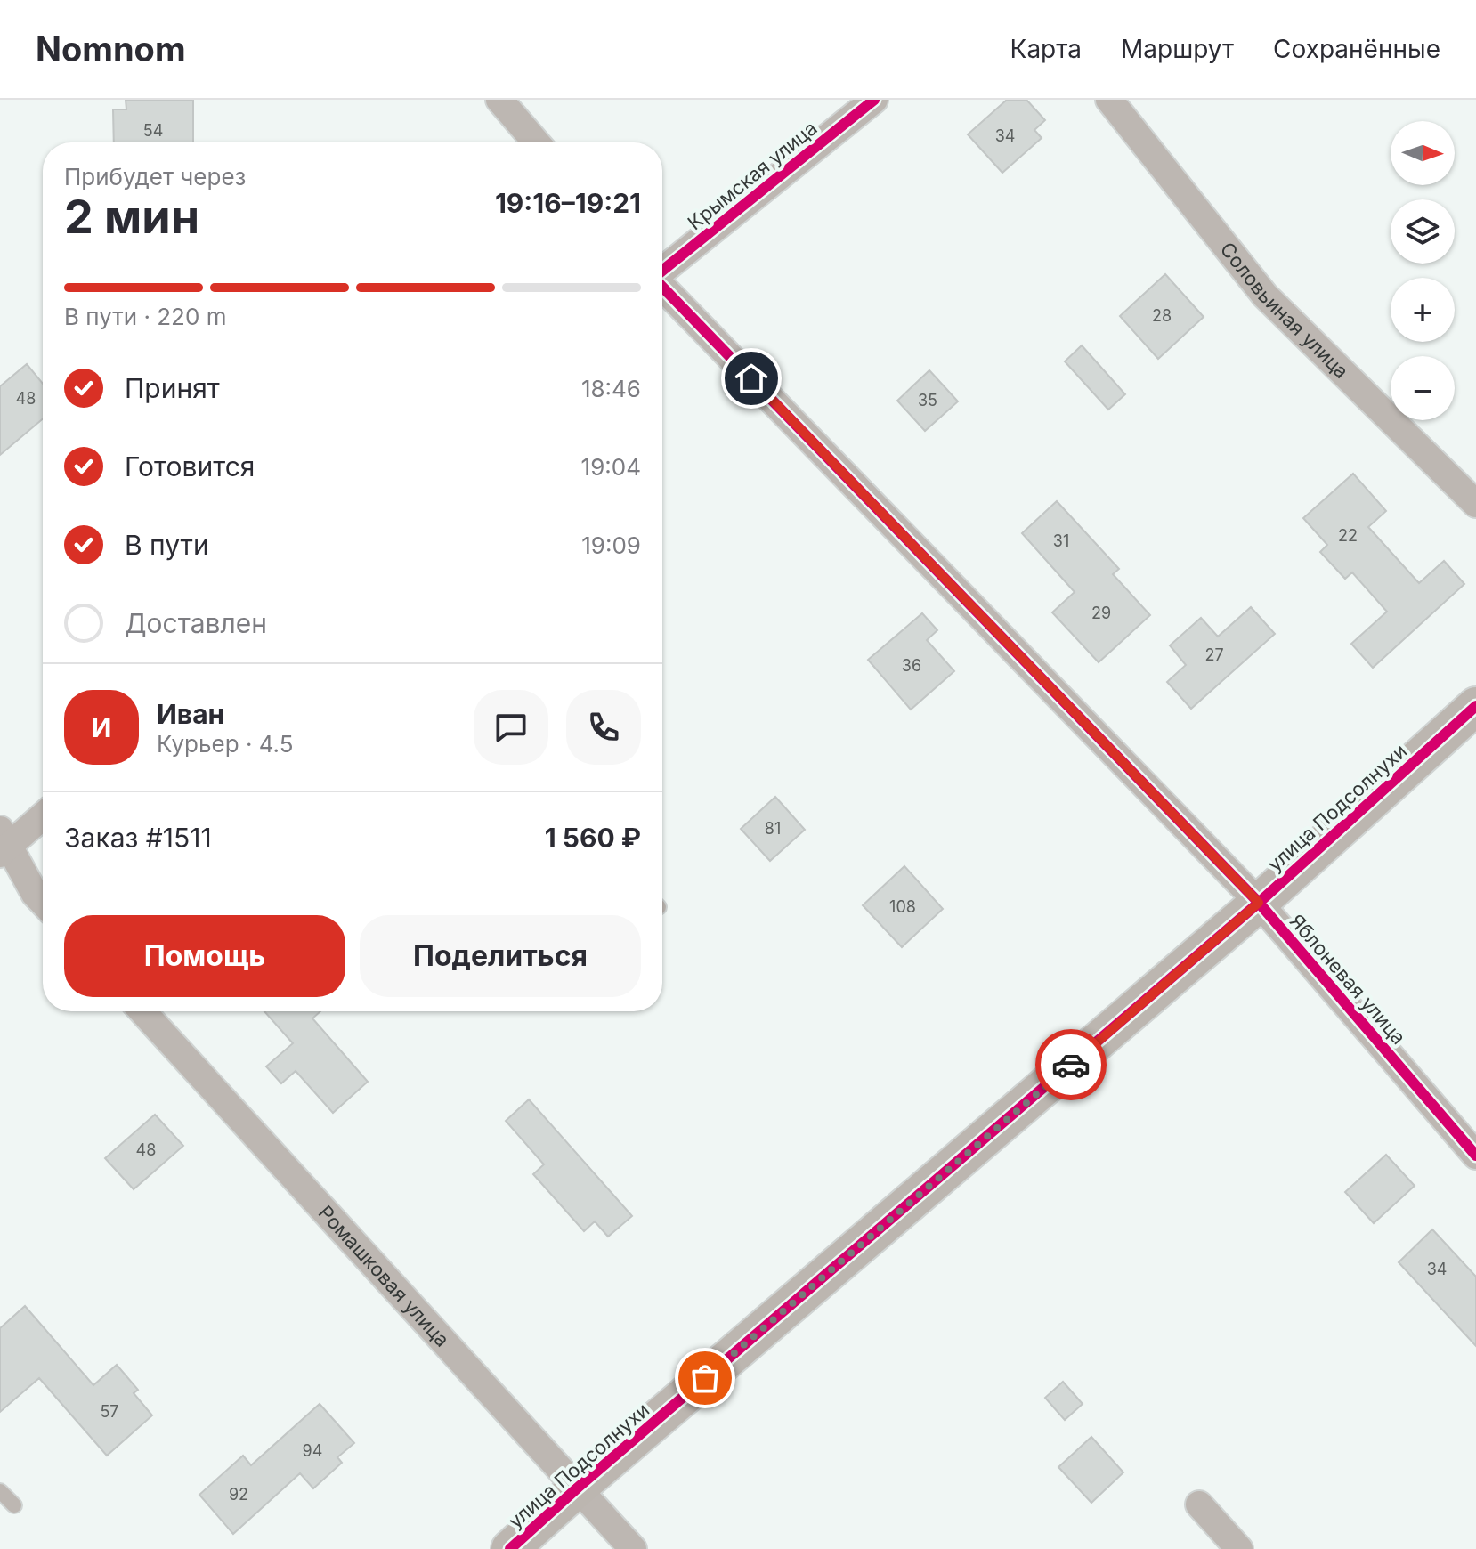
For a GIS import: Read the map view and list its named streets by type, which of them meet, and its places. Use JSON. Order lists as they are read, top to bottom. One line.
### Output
{"streets":{"street":["Крымская улица","Соловьиная улица","улица Подсолнухи","Яблоневая улица","Ромашковая улица"]},"crossings":[["улица Подсолнухи","Яблоневая улица"],["улица Подсолнухи","Ромашковая улица"]],"house_numbers":["54","34","28","48","35","22","31","29","27","36","81","108","48","34","57","94","92"],"north":"right","page":{"header":"Nomnom","nav":["Карта","Маршрут","Сохранённые"],"map_buttons":["+","−"],"heading":["2 мин","Прибудет через","19:16–19:21"],"panel":["Иван","Курьер · 4.5","Заказ #1511","1 560 ₽"],"bar":"В пути · 220 m","list":[["Принят","18:46"],["Готовится","19:04"],["В пути","19:09"],"Доставлен"],"round":"И","buttons":["Помощь","Поделиться"]}}
